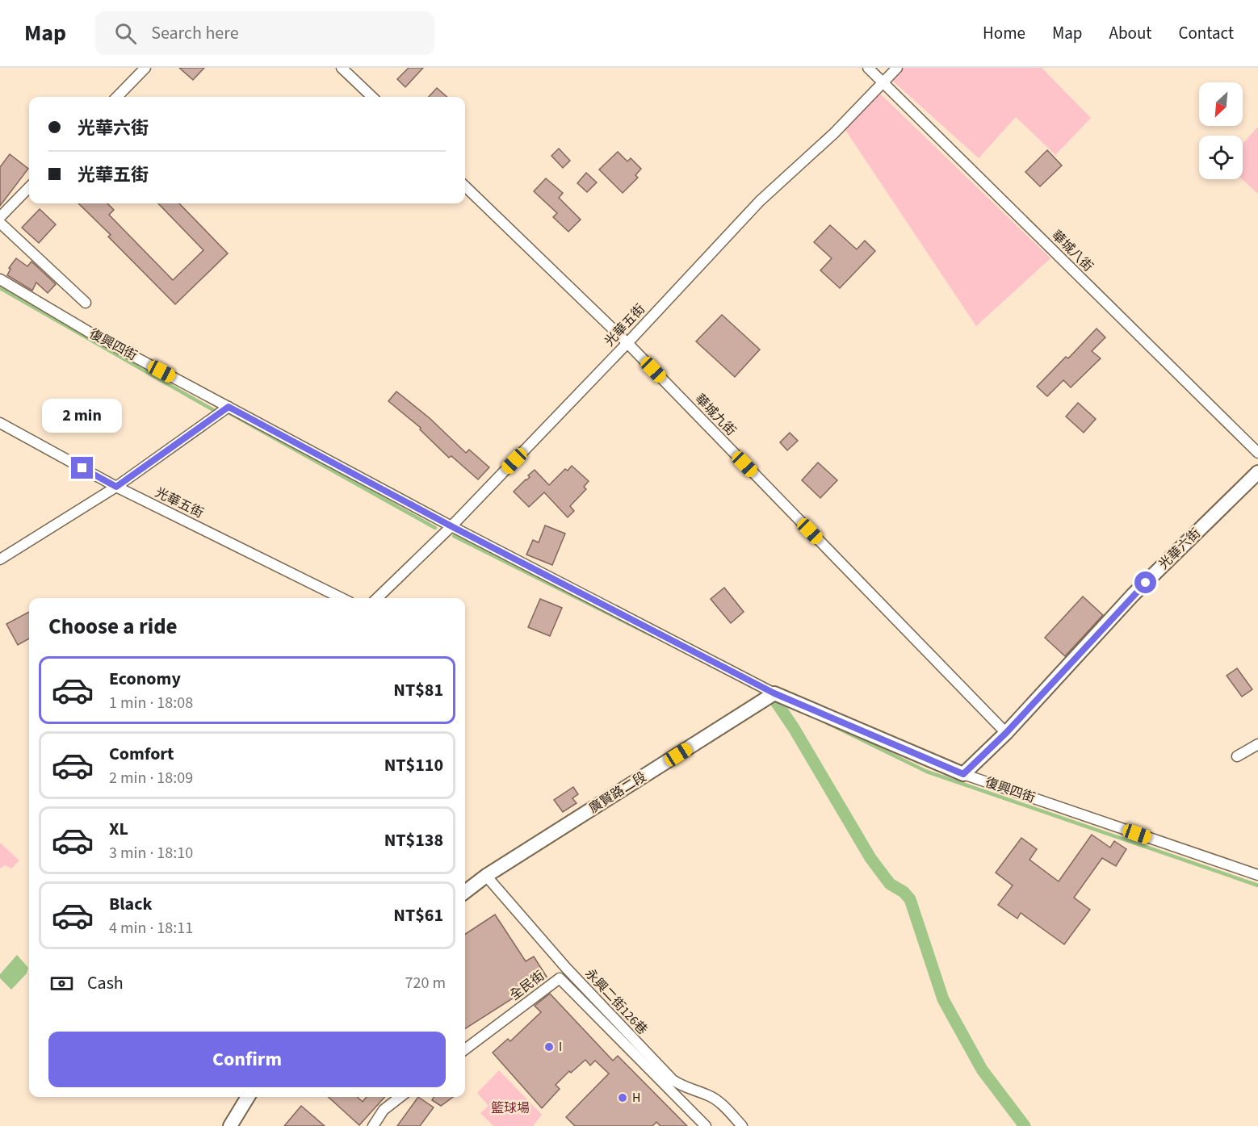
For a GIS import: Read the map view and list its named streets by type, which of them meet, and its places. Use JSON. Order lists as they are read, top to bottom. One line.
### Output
{"streets":{"street":["華城八街","光華五街","復興四街","華城九街","光華六街","廣賢路二段","全民街","永興二街126巷"]},"crossings":[["華城八街","光華五街"],["光華五街","復興四街"],["光華五街","華城九街"],["復興四街","光華六街"],["復興四街","廣賢路二段"],["華城九街","光華六街"],["廣賢路二段","永興二街126巷"]],"parks":["籃球場"],"places":["I","H"],"north":"bottom left","page":{"header":"Map","search":"Search here","nav":["Home","Map","About","Contact"],"banner":["光華六街","光華五街"],"bubble":"2 min","heading":"Choose a ride","list":[{"name":"Economy","note":"1 min · 18:08","value":"NT$81"},{"name":"Comfort","note":"2 min · 18:09","value":"NT$110"},{"name":"XL","note":"3 min · 18:10","value":"NT$138"},{"name":"Black","note":"4 min · 18:11","value":"NT$61"}],"pay":["Cash","720 m"],"buttons":"Confirm"}}
